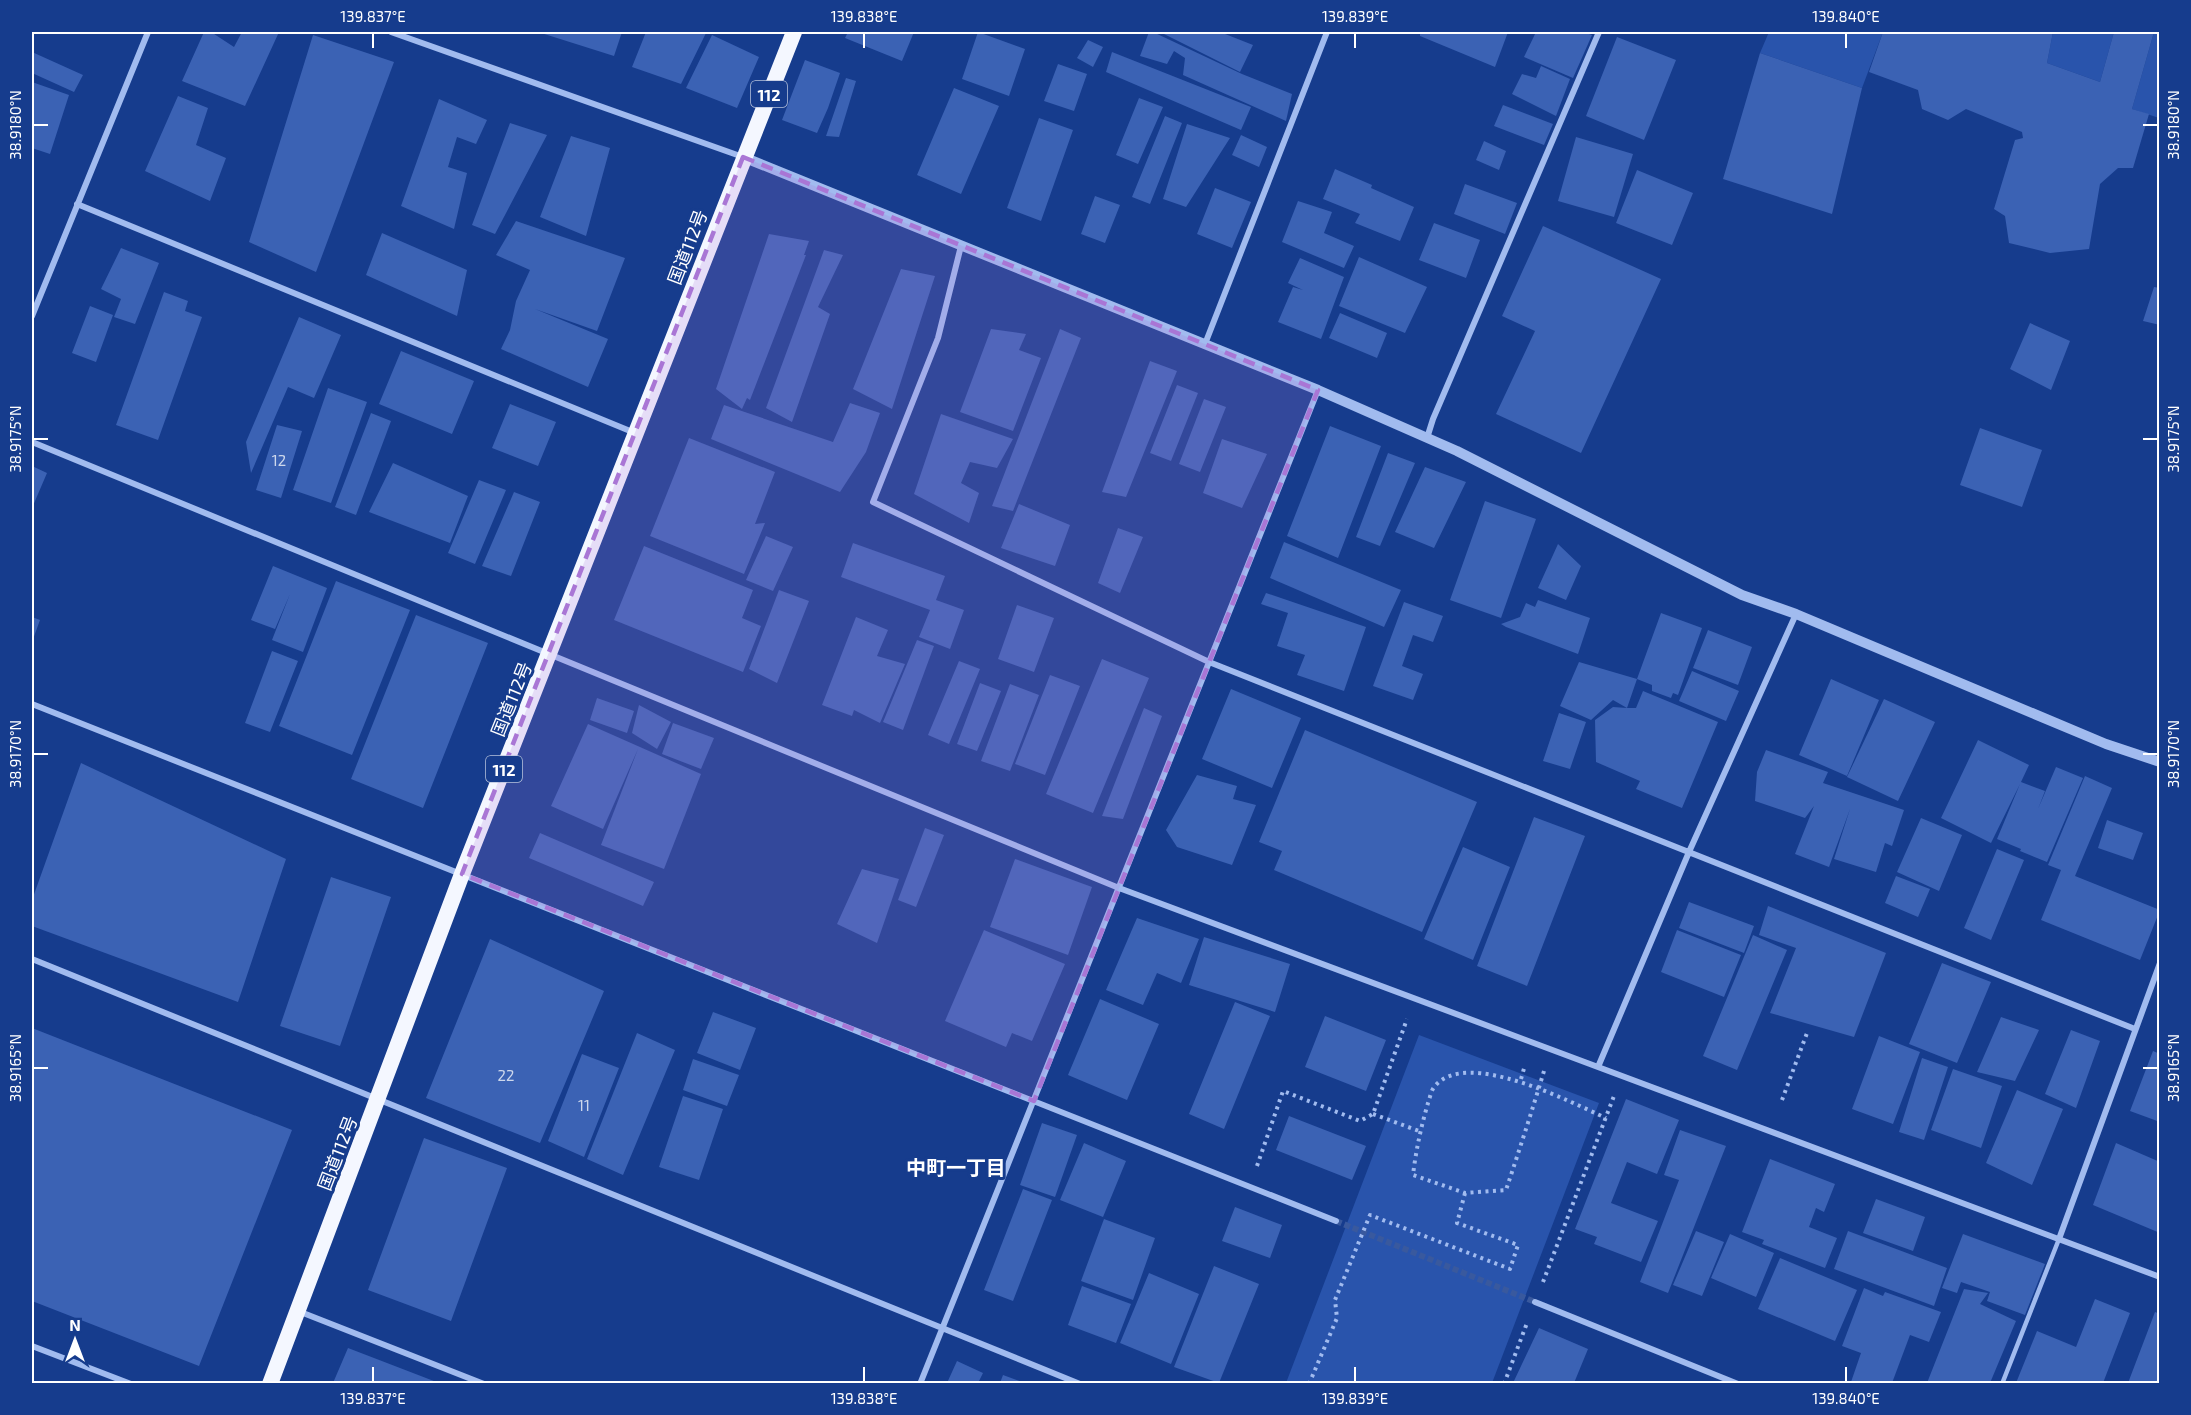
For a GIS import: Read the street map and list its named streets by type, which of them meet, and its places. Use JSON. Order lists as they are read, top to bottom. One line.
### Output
{"streets":{"highway":["112","国道112号"]},"districts":["中町一丁目"],"house_numbers":["12","22","11"],"north":"top","coordinates":["139.837°E","139.838°E","139.839°E","139.840°E","38.9180°N","38.9175°N","38.9170°N","38.9165°N"]}
